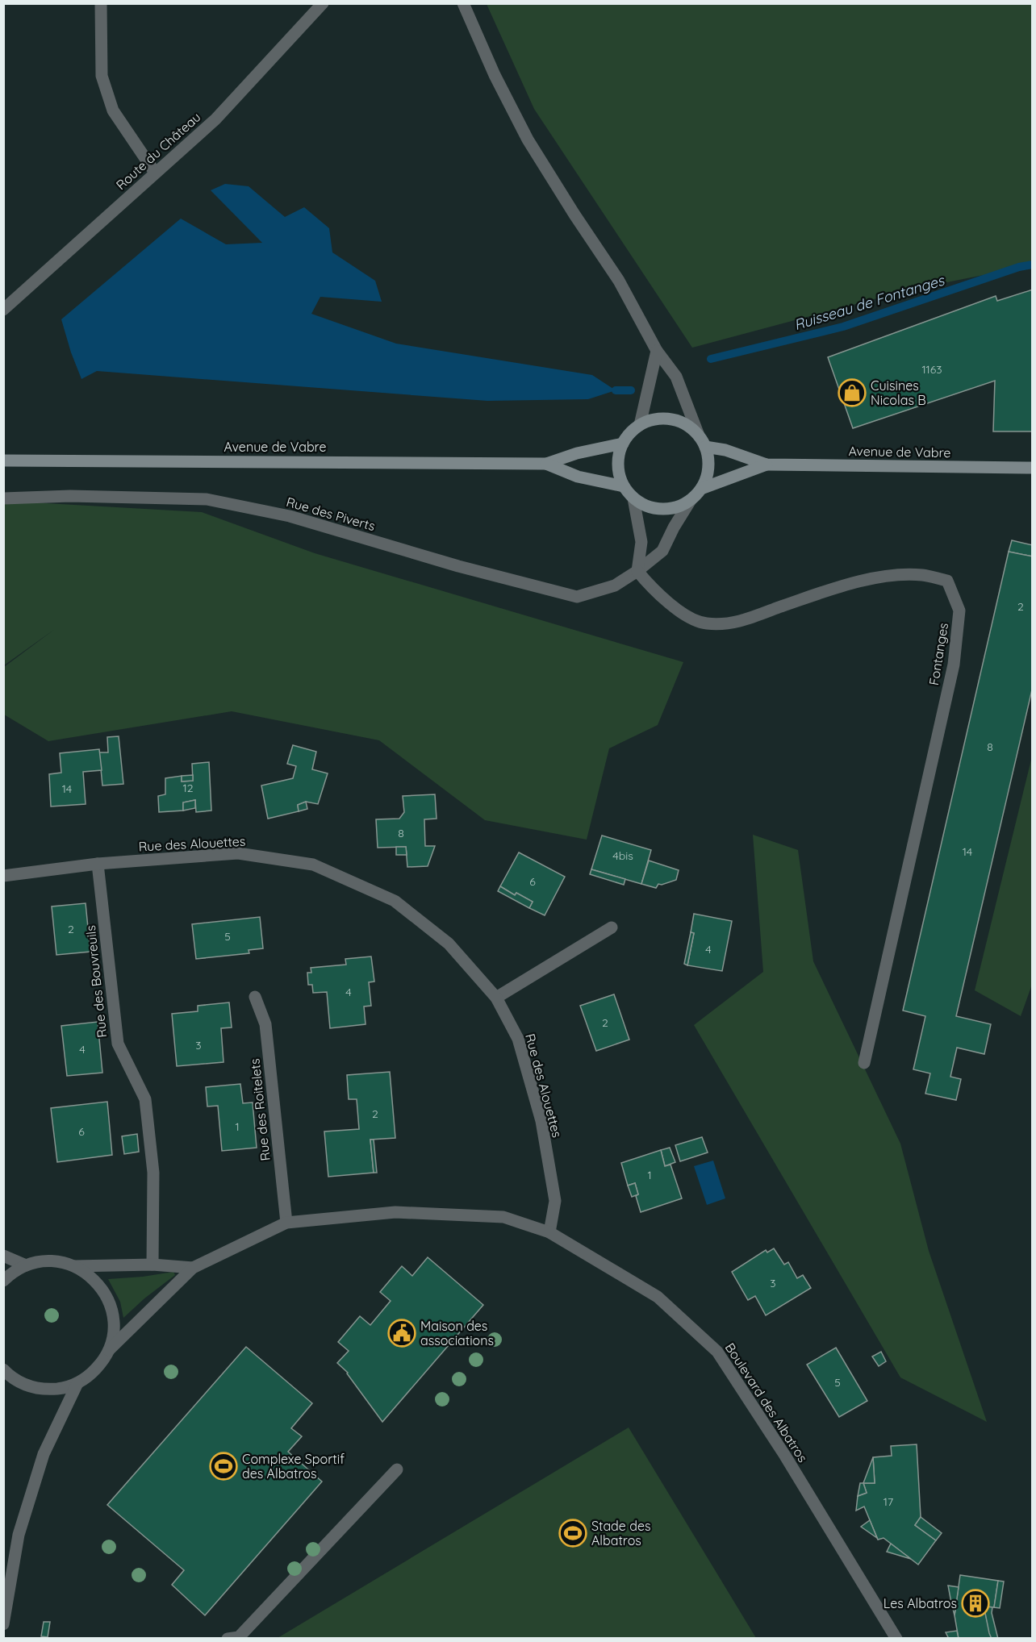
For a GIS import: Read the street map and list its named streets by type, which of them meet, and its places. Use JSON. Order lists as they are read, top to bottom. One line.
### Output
{"streets":{"main road":["Avenue de Vabre"],"street":["Route du Château","Rue des Piverts","Fontanges","Rue des Alouettes","Rue des Bouvreuils","Rue des Roitelets","Boulevard des Albatros"]},"crossings":[["Avenue de Vabre","Rue des Piverts"],["Rue des Piverts","Fontanges"],["Rue des Alouettes","Rue des Bouvreuils"],["Rue des Alouettes","Boulevard des Albatros"],["Rue des Roitelets","Boulevard des Albatros"]],"water":["Ruisseau de Fontanges"],"places":{"shop":["Cuisines Nicolas B"],"public building":["Maison des associations"],"sports":["Complexe Sportif des Albatros","Stade des Albatros"],"building":["Les Albatros"]},"house_numbers":["1163","2","8","12","14","8","14","4bis","6","2","5","4","4","2","3","4","2","1","6","1","3","5","17"]}
